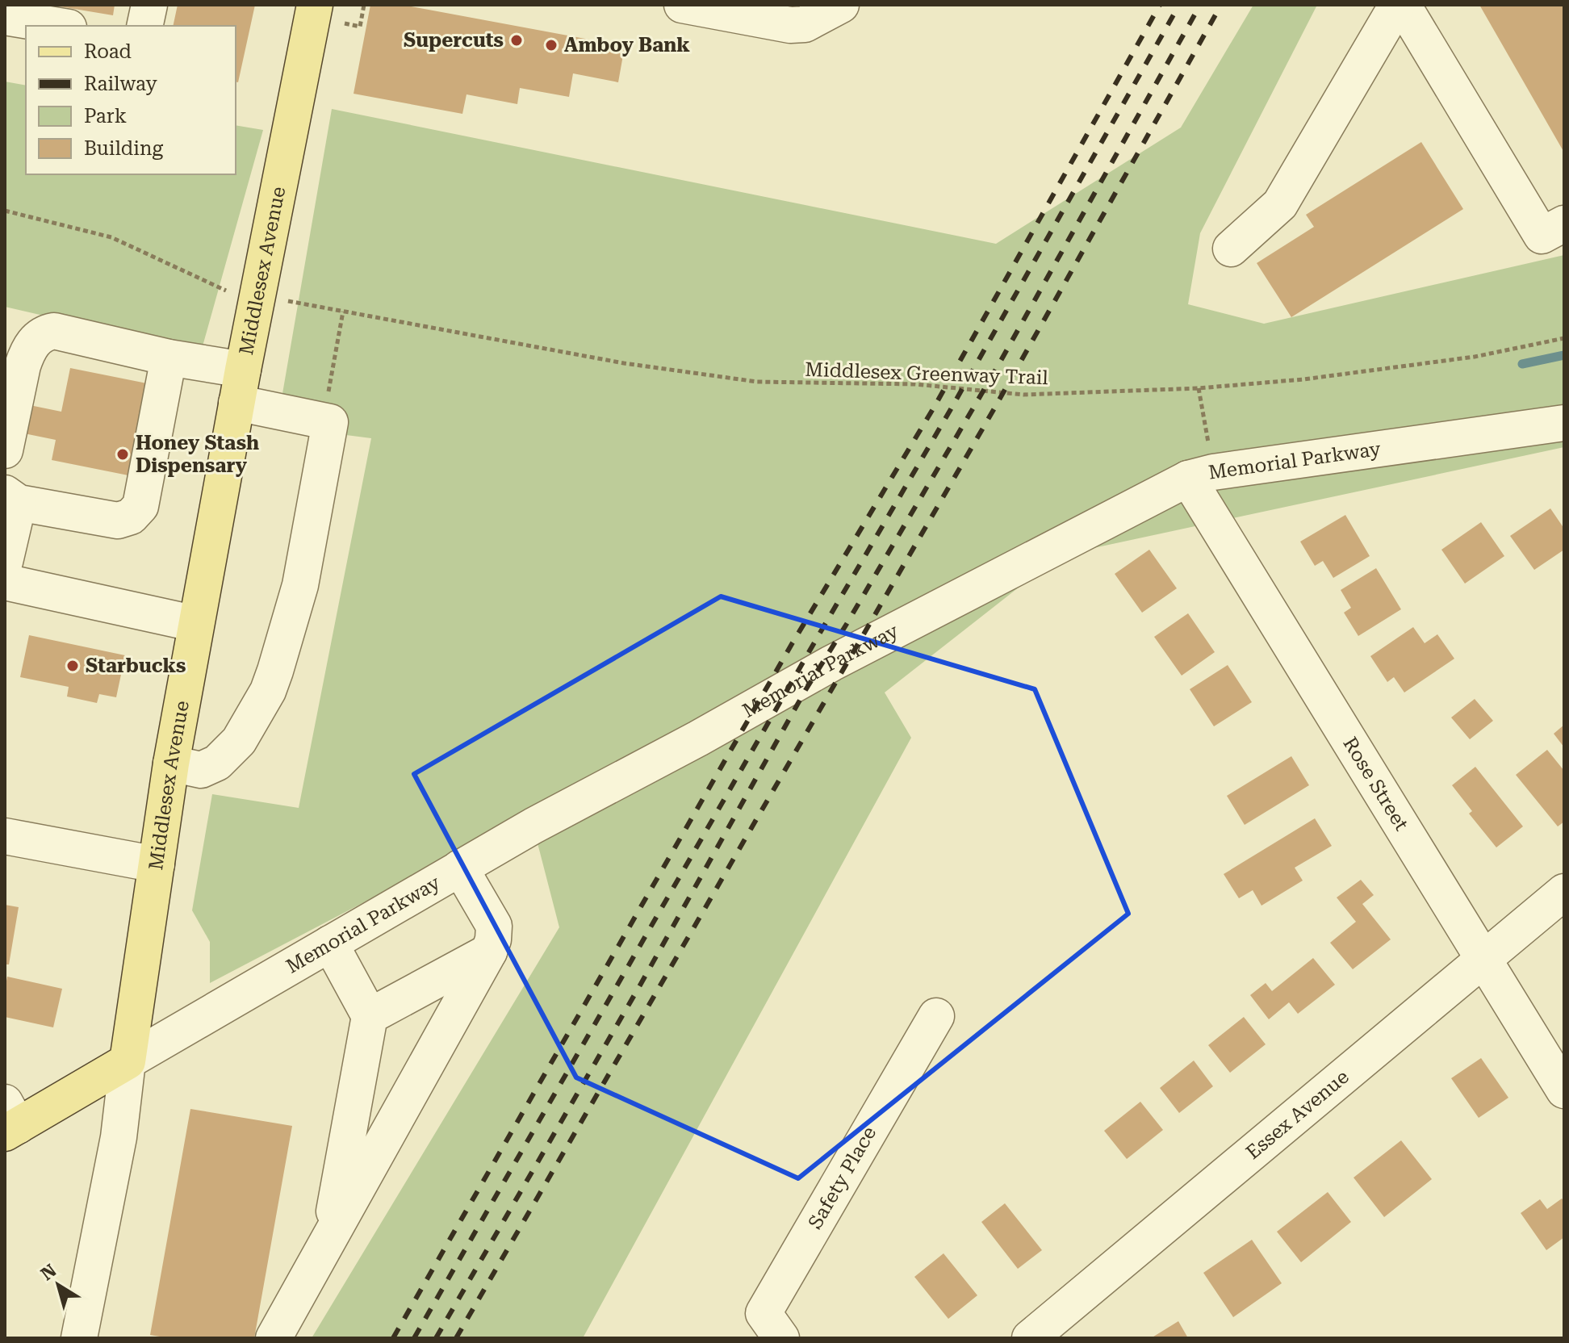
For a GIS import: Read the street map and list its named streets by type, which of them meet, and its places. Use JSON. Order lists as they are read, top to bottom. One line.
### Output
{"streets":{"main road":["Middlesex Avenue"],"street":["Memorial Parkway","Rose Street","Essex Avenue","Safety Place"],"path":["Middlesex Greenway Trail"]},"crossings":[["Middlesex Avenue","Memorial Parkway"],["Memorial Parkway","Rose Street"],["Rose Street","Essex Avenue"]],"places":["Supercuts","Amboy Bank","Honey Stash Dispensary","Starbucks"],"legend":["Road","Railway","Park","Building"],"north":"top left"}
